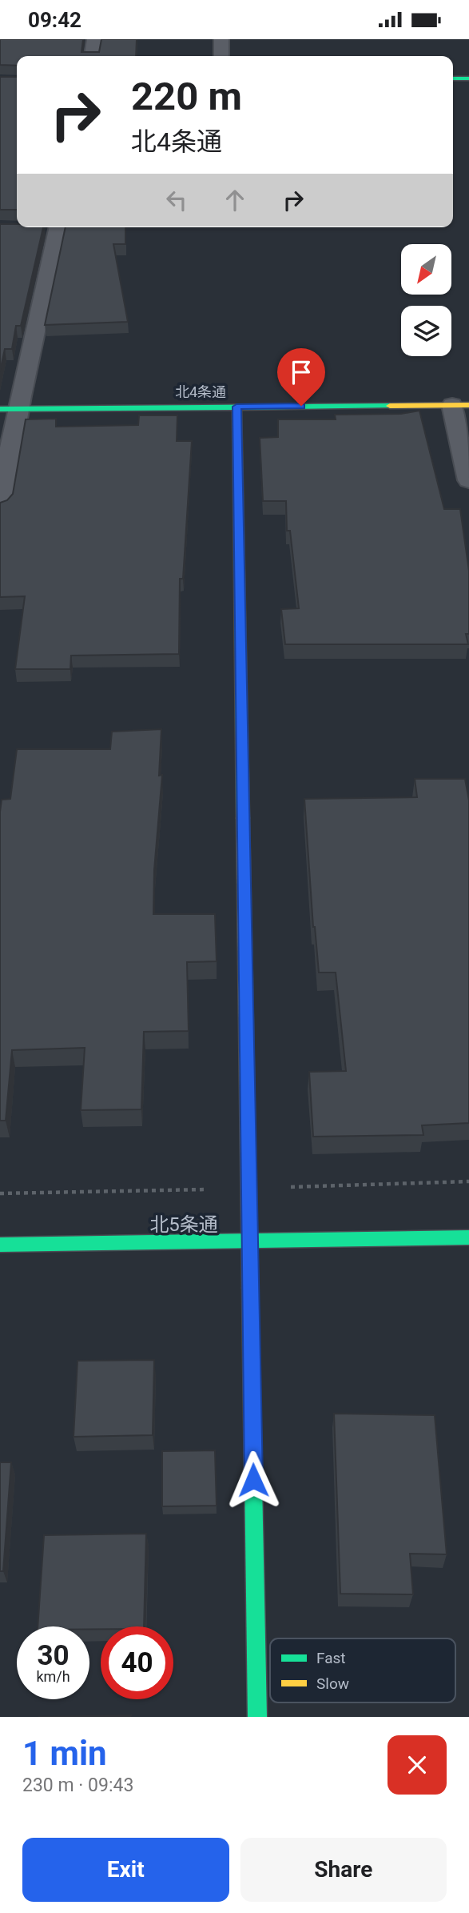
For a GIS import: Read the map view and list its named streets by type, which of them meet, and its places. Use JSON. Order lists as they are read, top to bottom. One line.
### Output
{"streets":{"street":["北4条通","北5条通"]},"legend":["Fast","Slow"],"north":"bottom left","page":{"status":"09:42","turn":["220 m","北4条通"],"speed":"30 km/h","limit":"40","heading":["1 min","230 m · 09:43"],"buttons":["Exit","Share"]}}
